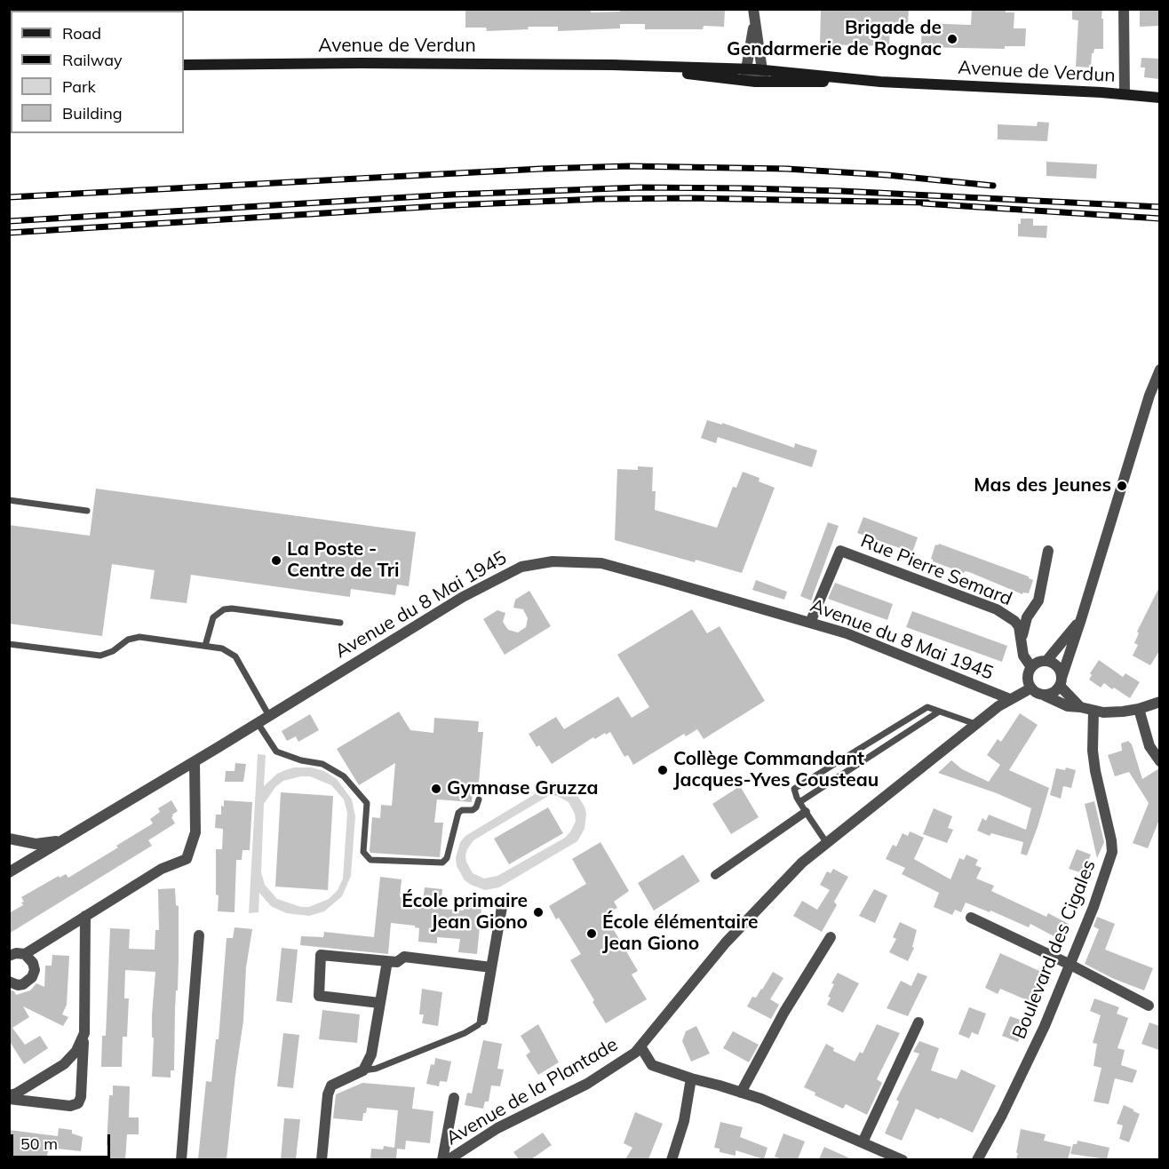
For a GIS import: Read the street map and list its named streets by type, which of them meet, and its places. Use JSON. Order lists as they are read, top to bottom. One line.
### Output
{"streets":{"main road":["Avenue de Verdun"],"street":["Rue Pierre Semard","Avenue du 8 Mai 1945","Boulevard des Cigales","Avenue de la Plantade"]},"crossings":[["Rue Pierre Semard","Avenue du 8 Mai 1945"],["Rue Pierre Semard","Avenue de la Plantade"],["Avenue du 8 Mai 1945","Avenue de la Plantade"]],"places":["Brigade de Gendarmerie de Rognac","Mas des Jeunes","La Poste - Centre de Tri","Collège Commandant Jacques-Yves Cousteau","Gymnase Gruzza","École primaire Jean Giono","École élémentaire Jean Giono"],"legend":["Road","Railway","Park","Building"],"scale_bar":"50 m"}
